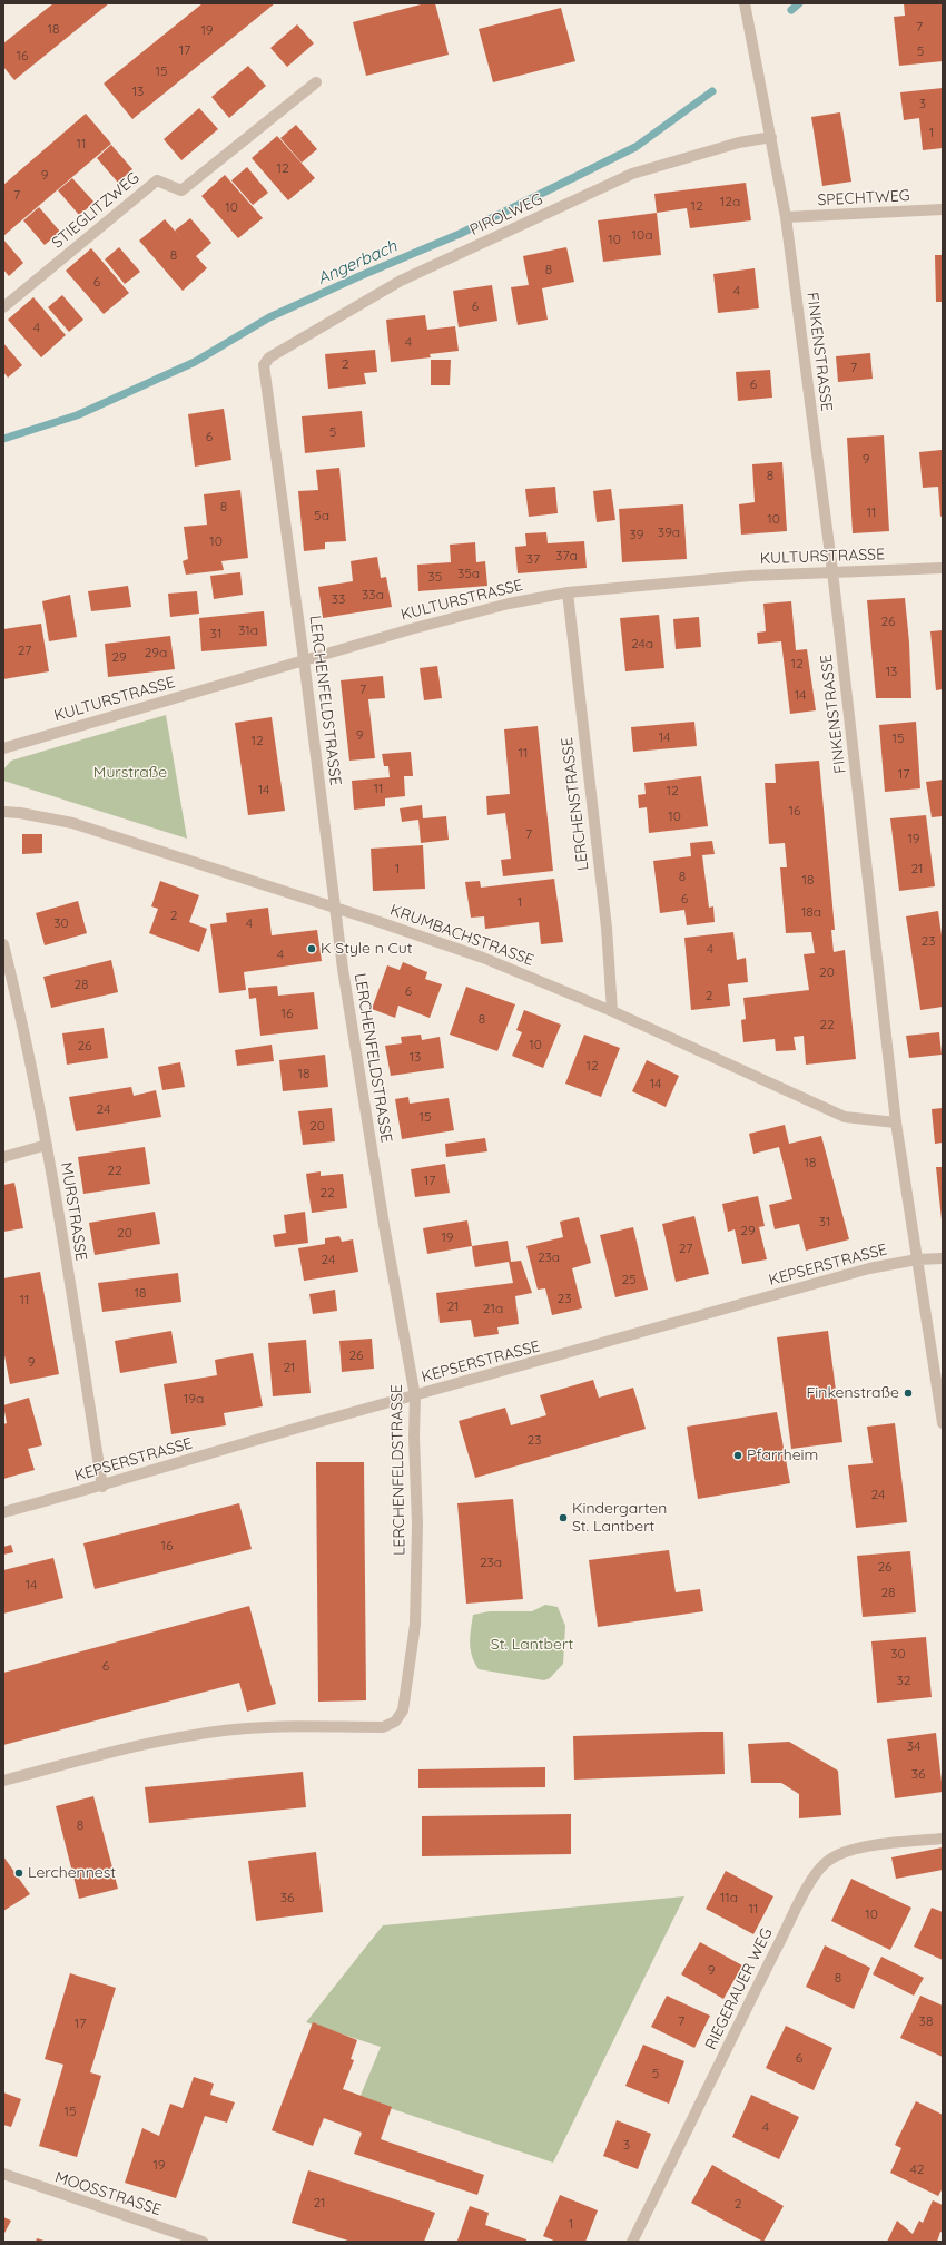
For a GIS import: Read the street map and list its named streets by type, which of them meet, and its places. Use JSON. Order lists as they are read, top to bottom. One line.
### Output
{"streets":{"street":["SPECHTWEG","STIEGLITZWEG","PIROLWEG","FINKENSTRASSE","KULTURSTRASSE","LERCHENFELDSTRASSE","LERCHENSTRASSE","KRUMBACHSTRASSE","MURSTRASSE","KEPSERSTRASSE","RIEGERAUER WEG","MOOSSTRASSE"]},"crossings":[["SPECHTWEG","FINKENSTRASSE"],["PIROLWEG","FINKENSTRASSE"],["PIROLWEG","LERCHENFELDSTRASSE"],["FINKENSTRASSE","KULTURSTRASSE"],["FINKENSTRASSE","KRUMBACHSTRASSE"],["FINKENSTRASSE","KEPSERSTRASSE"],["KULTURSTRASSE","LERCHENFELDSTRASSE"],["KULTURSTRASSE","LERCHENSTRASSE"],["LERCHENFELDSTRASSE","KRUMBACHSTRASSE"],["LERCHENFELDSTRASSE","KEPSERSTRASSE"],["LERCHENSTRASSE","KRUMBACHSTRASSE"],["MURSTRASSE","KEPSERSTRASSE"]],"water":["Angerbach"],"parks":["Murstraße","St. Lantbert"],"places":["K Style n Cut","Finkenstraße","Pfarrheim","Kindergarten St. Lantbert","Lerchennest"],"house_numbers":["7","18","19","17","5","16","15","13","3","1","11","12","9","7","12a","12","10","10a","10","8","8","6","4","6","4","4","2","7","6","5","6","9","8","8","11","5a","10","39a","39","10","37a","37","35a","35","33a","33","26","31a","31","24a","27","29a","29","12","13","7","14","9","14","15","12","11","17","11","14","12","16","10","7","19","1","21","8","18","6","1","18a","2","30","4","23","4","4","20","28","6","2","16","8","22","10","26","13","12","18","14","24","15","20","18","22","17","22","31","29","20","19","27","23a","24","25","18","23","11","21","21a","26","9","21","19a","23","24","16","23a","26","14","28","30","6","32","34","36","8","36","11a","11","10","9","8","7","38","17","6","5","15","4","3","19","42","21","2","1"]}
